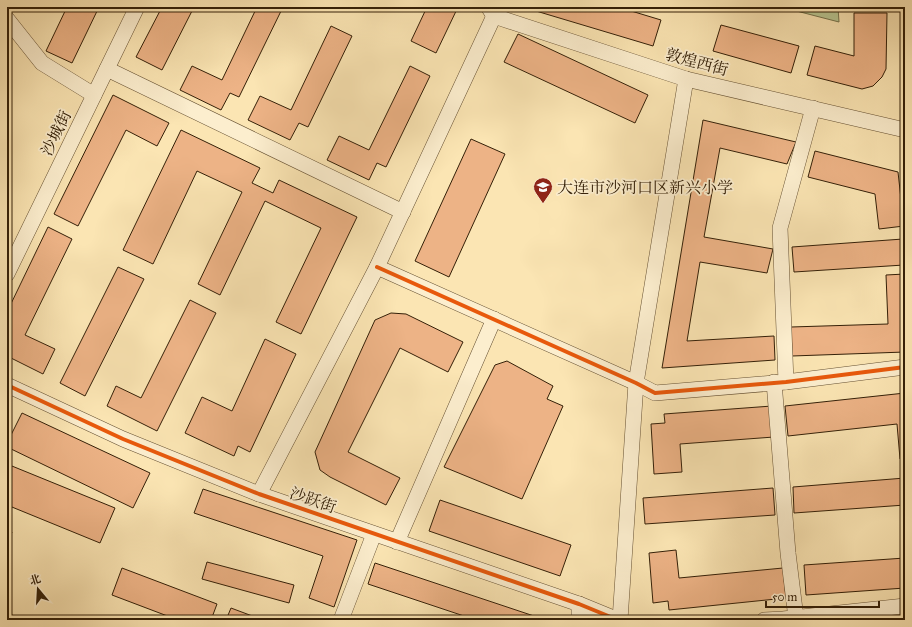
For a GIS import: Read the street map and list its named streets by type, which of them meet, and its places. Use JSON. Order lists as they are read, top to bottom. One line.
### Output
{"streets":{"street":["敦煌西街","沙城街","沙跃街"]},"places":{"school or university":["大连市沙河口区新兴小学"]},"scale_bar":"50 m","north":"top"}
